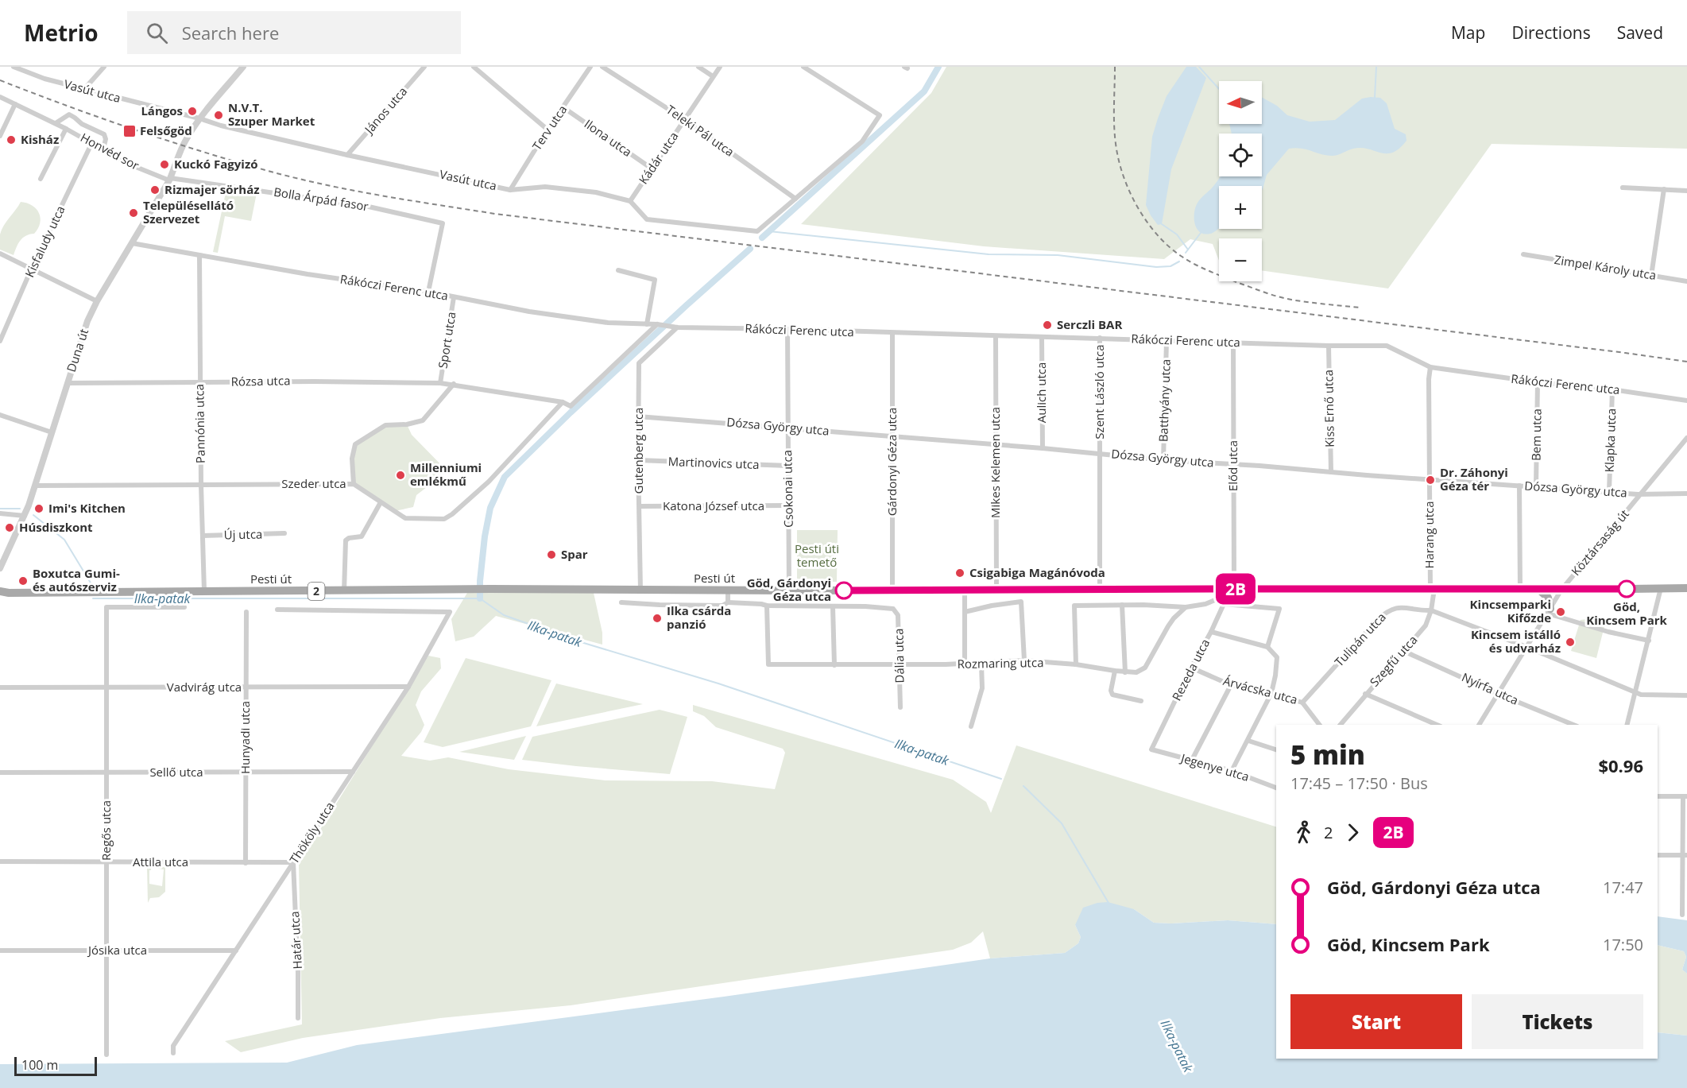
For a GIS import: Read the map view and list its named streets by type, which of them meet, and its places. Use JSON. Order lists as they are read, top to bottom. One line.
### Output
{"streets":{"main road":["Pesti út","2"],"street":["Vasút utca","János utca","Terv utca","Teleki Pál utca","Ilona utca","Honvéd sor","Kádár utca","Bolla Árpád fasor","Kisfaludy utca","Zimpel Károly utca","Rákóczi Ferenc utca","Sport utca","Duna út","Rózsa utca","Szent László utca","Aulich utca","Batthyány utca","Kiss Ernő utca","Pannónia utca","Dózsa György utca","Bem utca","Klapka utca","Gutenberg utca","Gárdonyi Géza utca","Mikes Kelemen utca","Martinovics utca","Előd utca","Szeder utca","Csokonai utca","Katona József utca","Új utca","Harang utca","Köztársaság út","Tulipán utca","Dália utca","Szegfű utca","Rozmaring utca","Rezeda utca","Vadvirág utca","Nyírfa utca","Árvácska utca","Hunyadi utca","Jegenye utca","Sellő utca","Regős utca","Thököly utca","Attila utca","Határ utca","Jósika utca"]},"crossings":[["Vasút utca","János utca"],["Vasút utca","Terv utca"],["Vasút utca","Kádár utca"],["Vasút utca","Duna út"],["Terv utca","Ilona utca"],["Teleki Pál utca","Kádár utca"],["Ilona utca","Kádár utca"],["Honvéd sor","Bolla Árpád fasor"],["Honvéd sor","Kisfaludy utca"],["Honvéd sor","Duna út"],["Bolla Árpád fasor","Rákóczi Ferenc utca"],["Bolla Árpád fasor","Duna út"],["Rákóczi Ferenc utca","Sport utca"],["Rákóczi Ferenc utca","Duna út"],["Rákóczi Ferenc utca","Szent László utca"],["Rákóczi Ferenc utca","Aulich utca"],["Rákóczi Ferenc utca","Batthyány utca"],["Rákóczi Ferenc utca","Kiss Ernő utca"],["Rákóczi Ferenc utca","Pannónia utca"],["Rákóczi Ferenc utca","Bem utca"],["Rákóczi Ferenc utca","Klapka utca"],["Rákóczi Ferenc utca","Gutenberg utca"],["Rákóczi Ferenc utca","Gárdonyi Géza utca"],["Rákóczi Ferenc utca","Mikes Kelemen utca"],["Rákóczi Ferenc utca","Előd utca"],["Rákóczi Ferenc utca","Csokonai utca"],["Rákóczi Ferenc utca","Harang utca"],["Sport utca","Rózsa utca"],["Duna út","Rózsa utca"],["Duna út","Szeder utca"],["Rózsa utca","Pannónia utca"],["Rózsa utca","Szeder utca"],["Szent László utca","Dózsa György utca"],["Szent László utca","Pesti út"],["Aulich utca","Dózsa György utca"],["Batthyány utca","Dózsa György utca"],["Kiss Ernő utca","Dózsa György utca"],["Pannónia utca","Szeder utca"],["Pannónia utca","Új utca"],["Pannónia utca","Pesti út"],["Dózsa György utca","Bem utca"],["Dózsa György utca","Klapka utca"],["Dózsa György utca","Gutenberg utca"],["Dózsa György utca","Gárdonyi Géza utca"],["Dózsa György utca","Mikes Kelemen utca"],["Dózsa György utca","Előd utca"],["Dózsa György utca","Csokonai utca"],["Dózsa György utca","Harang utca"],["Dózsa György utca","Köztársaság út"],["Gutenberg utca","Martinovics utca"],["Gutenberg utca","Katona József utca"],["Gutenberg utca","Pesti út"],["Gárdonyi Géza utca","Pesti út"],["Mikes Kelemen utca","Pesti út"],["Martinovics utca","Csokonai utca"],["Előd utca","Pesti út"],["Előd utca","Rezeda utca"],["Csokonai utca","Katona József utca"],["Csokonai utca","Pesti út"],["Harang utca","Pesti út"],["Harang utca","Szegfű utca"],["Köztársaság út","Pesti út"],["Köztársaság út","Tulipán utca"],["Köztársaság út","Nyírfa utca"],["Pesti út","Dália utca"],["Pesti út","Szegfű utca"],["Pesti út","Rozmaring utca"],["Pesti út","Rezeda utca"],["Tulipán utca","Szegfű utca"],["Tulipán utca","Árvácska utca"],["Dália utca","Rozmaring utca"],["Szegfű utca","Nyírfa utca"],["Rezeda utca","Árvácska utca"],["Rezeda utca","Jegenye utca"],["Vadvirág utca","Hunyadi utca"],["Vadvirág utca","Regős utca"],["Vadvirág utca","Thököly utca"],["Hunyadi utca","Sellő utca"],["Hunyadi utca","Attila utca"],["Sellő utca","Regős utca"],["Sellő utca","Thököly utca"],["Regős utca","Attila utca"],["Regős utca","Jósika utca"],["Thököly utca","Attila utca"],["Thököly utca","Határ utca"],["Thököly utca","Jósika utca"],["Attila utca","Határ utca"]],"water":["Ilka-patak"],"parks":["Pesti úti temető"],"places":{"other":["Lángos","N.V.T. Szuper Market","Kisház","Kuckó Fagyizó","Rizmajer sörház","Településellátó Szervezet","Serczli BAR","Millenniumi emlékmű","Dr. Záhonyi Géza tér","Imi's Kitchen","Húsdiszkont","Spar","Csigabiga Magánóvoda","Boxutca Gumi- és autószerviz","Göd, Kincsem Park","Göd, Gárdonyi Géza utca","Kincsemparki Kifőzde","Ilka csárda panzió","Kincsem istálló és udvarház"],"transit":["Felsőgöd"]},"lines":["bus line 2B"],"scale_bar":"100 m","north":"left","page":{"header":"Metrio","search":"Search here","nav":["Map","Directions","Saved"],"on_map":"2B","map_buttons":["+","−"],"heading":["5 min","17:45 – 17:50 · Bus","$0.96"],"legs":["2","2B"],"list":[{"name":"Göd, Gárdonyi Géza utca","value":"17:47"},{"name":"Göd, Kincsem Park","value":"17:50"}],"buttons":["Start","Tickets"],"scale":"100 m"}}
